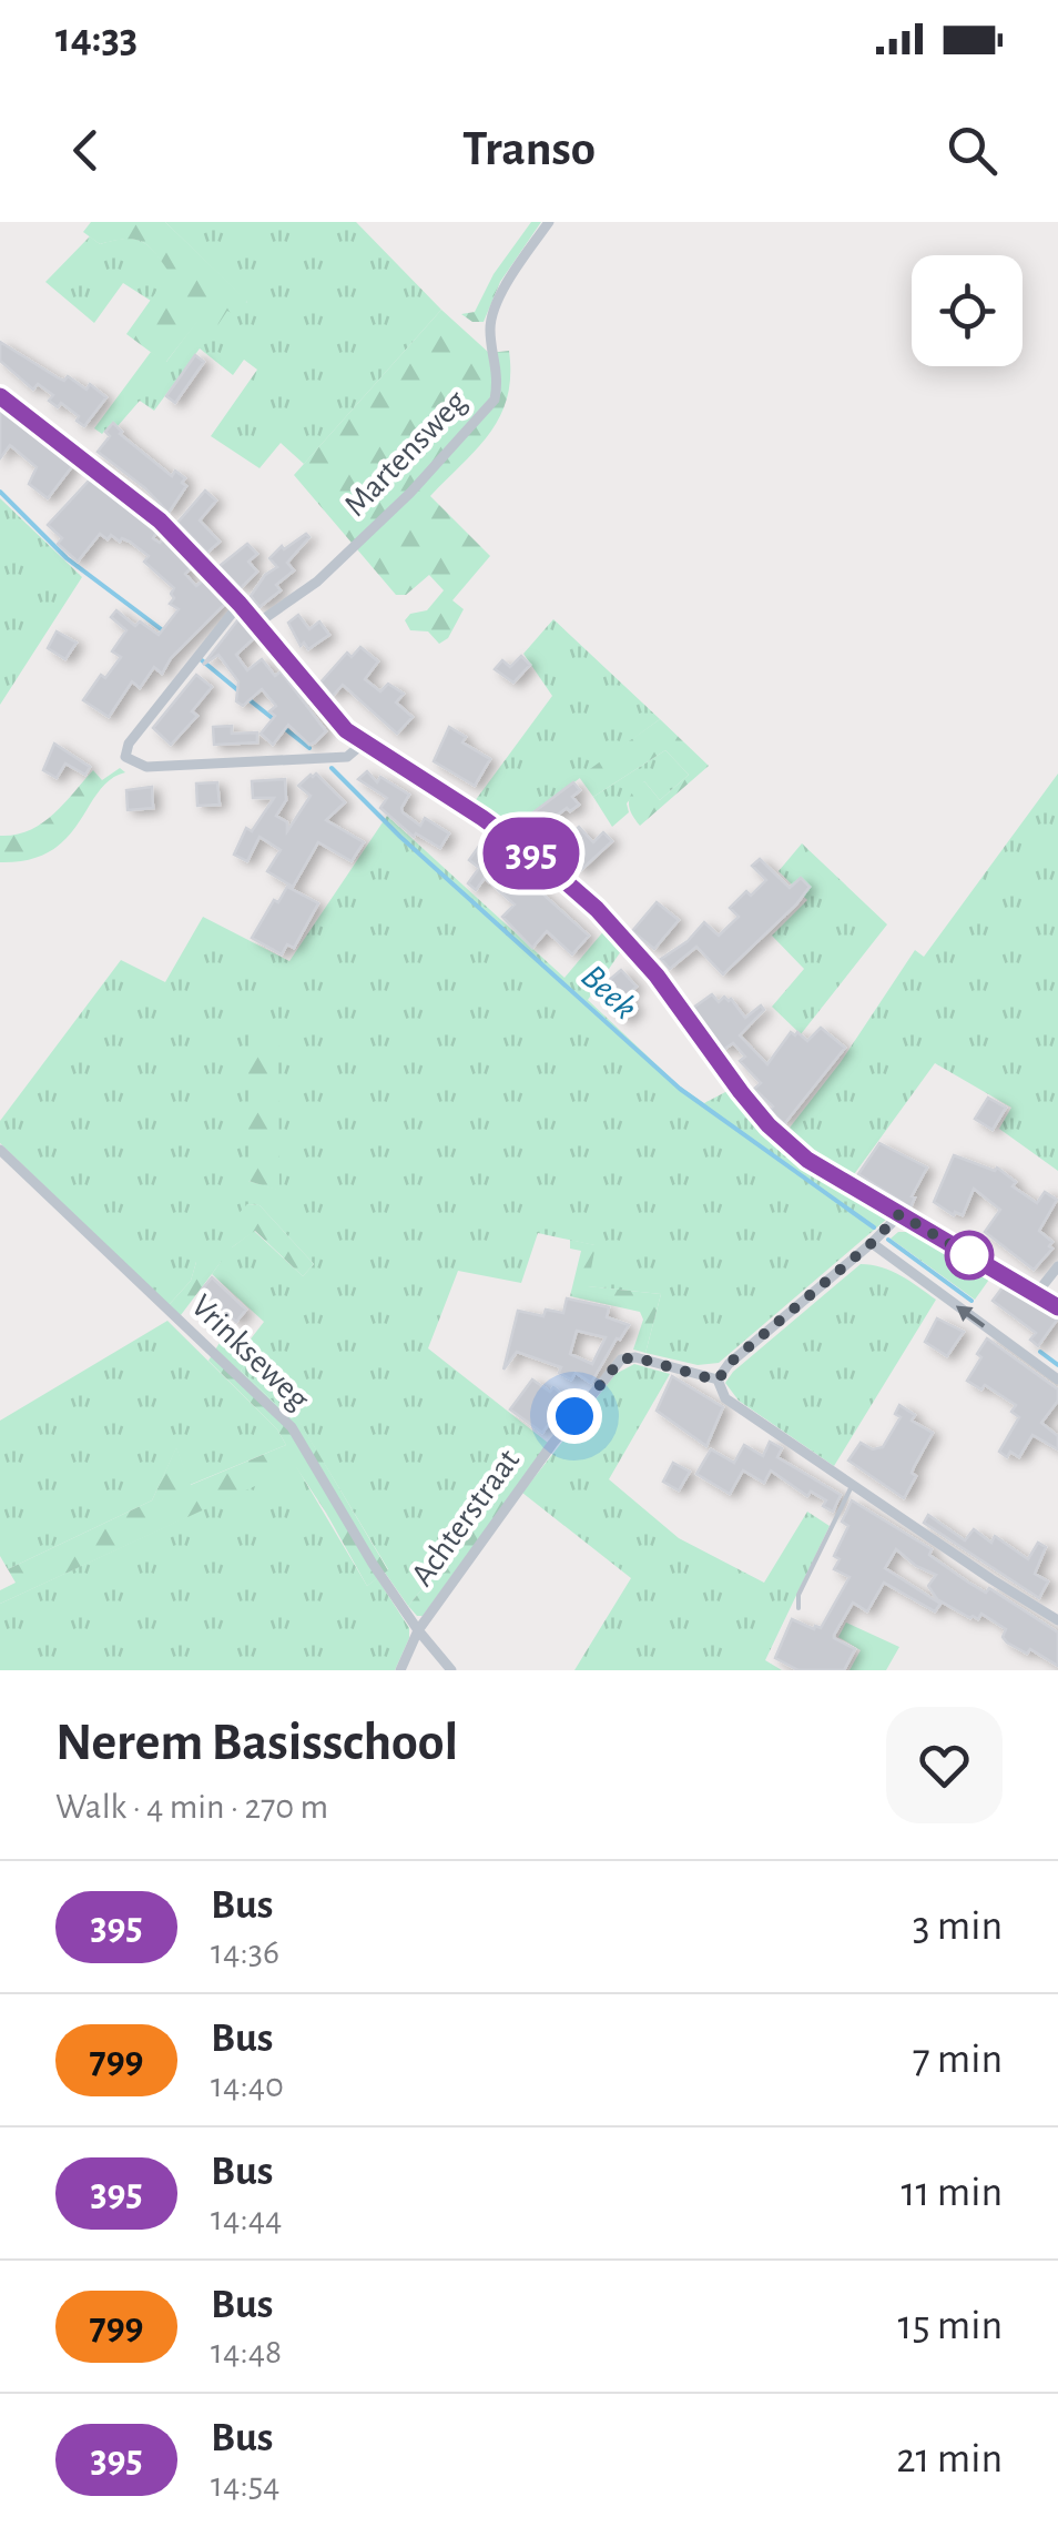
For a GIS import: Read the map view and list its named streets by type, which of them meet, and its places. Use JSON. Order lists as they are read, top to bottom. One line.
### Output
{"streets":{"street":["Martensweg","Vrinkseweg","Achterstraat"]},"crossings":[["Vrinkseweg","Achterstraat"]],"water":["Beek"],"lines":["bus line 395"],"page":{"status":"14:33","header":"Transo","on_map":"395","heading":["Nerem Basisschool","Walk · 4 min · 270 m"],"list":[{"mark":"395","name":"Bus","note":"14:36","value":"3 min"},{"mark":"799","name":"Bus","note":"14:40","value":"7 min"},{"mark":"395","name":"Bus","note":"14:44","value":"11 min"},{"mark":"799","name":"Bus","note":"14:48","value":"15 min"},{"mark":"395","name":"Bus","note":"14:54","value":"21 min"}]}}
